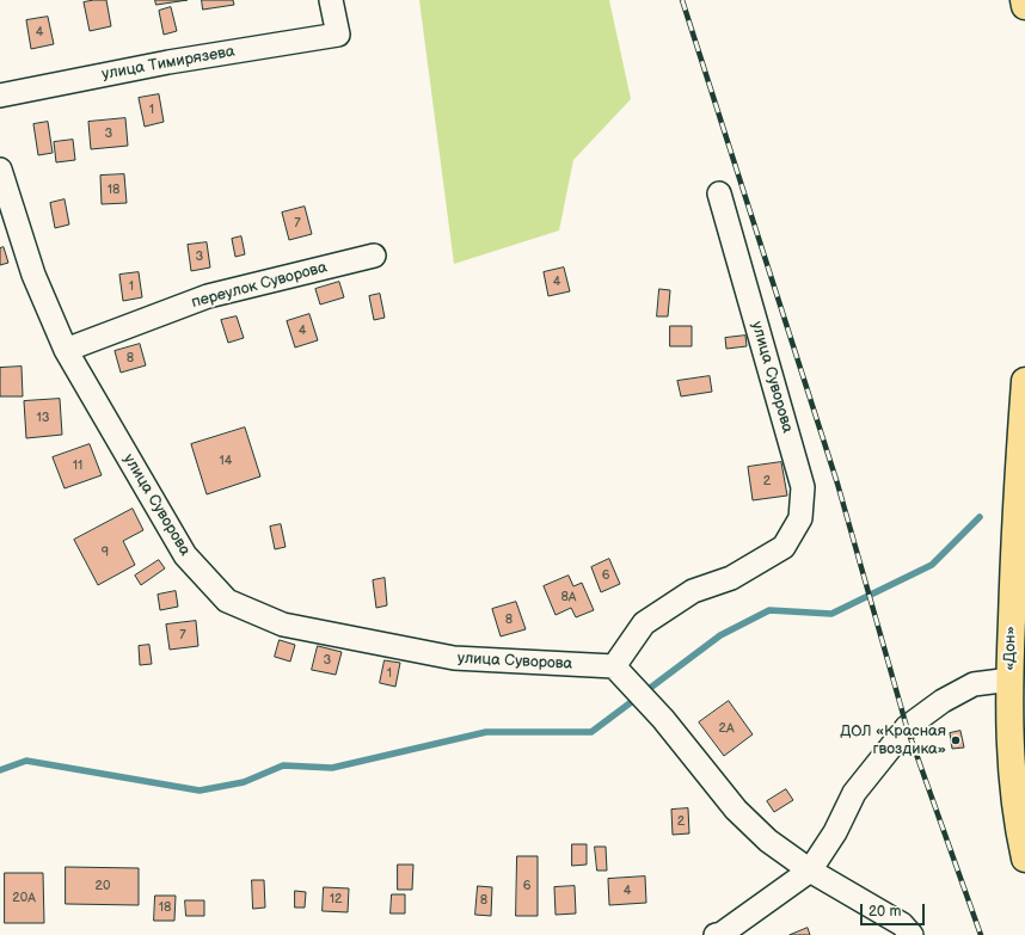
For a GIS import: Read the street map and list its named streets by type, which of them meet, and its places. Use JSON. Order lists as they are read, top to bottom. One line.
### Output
{"streets":{"highway":["«Дон»"],"street":["улица Тимирязева","переулок Суворова","улица Суворова"]},"crossings":[["переулок Суворова","улица Суворова"]],"places":["ДОЛ «Красная гвоздика»"],"house_numbers":["4","1","3","18","7","3","4","1","4","8","13","14","11","2","9","6","8А","8","7","3","1","2А","2","20","6","4","20А","12","8","18"],"scale_bar":"20 m"}
